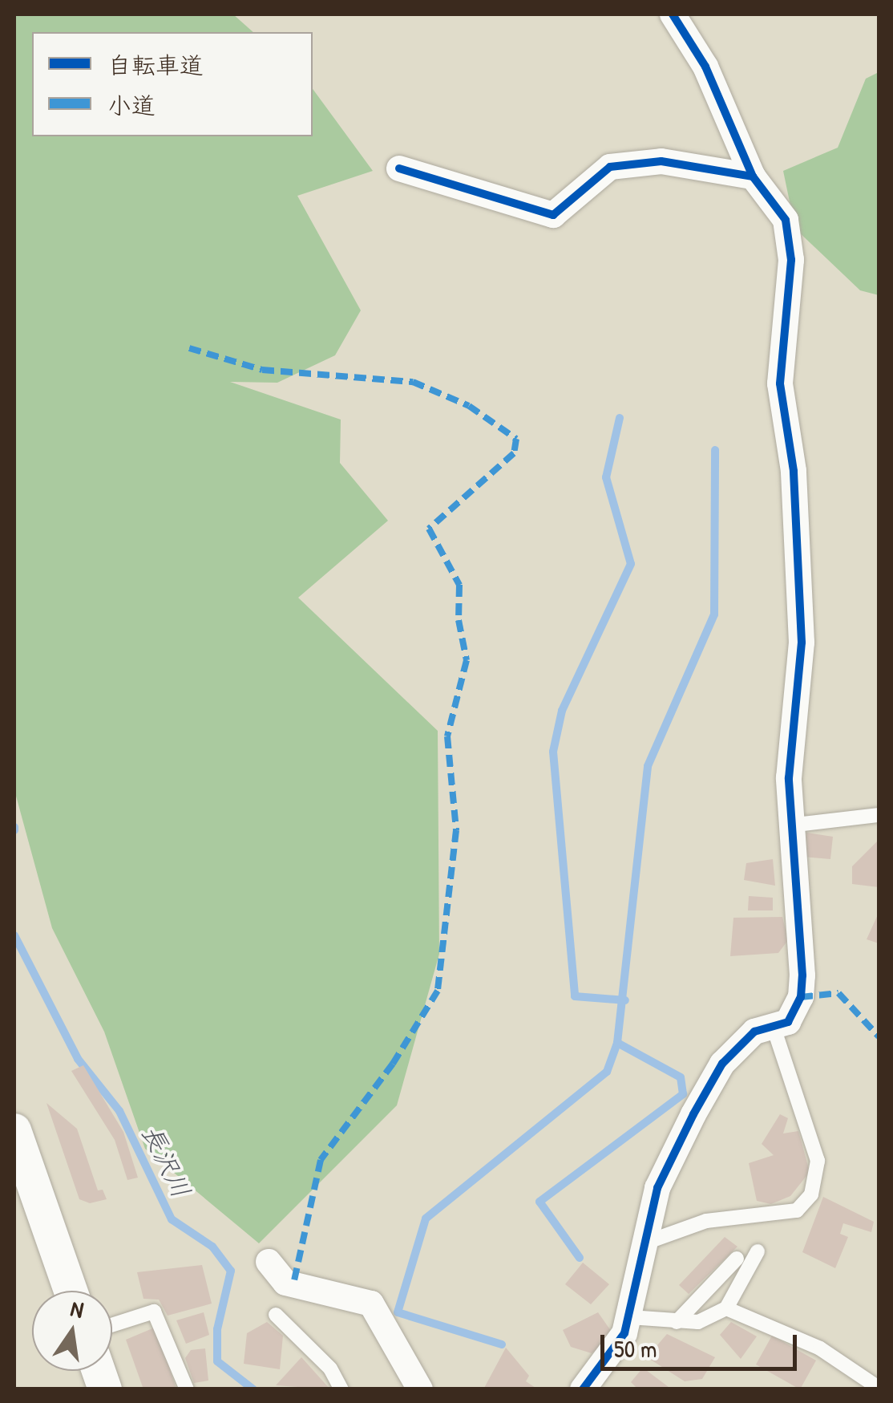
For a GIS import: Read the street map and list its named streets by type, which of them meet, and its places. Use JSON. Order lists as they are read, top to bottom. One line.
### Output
{"water":["長沢川"],"legend":["自転車道","小道"],"scale_bar":"50 m","north":"top"}
